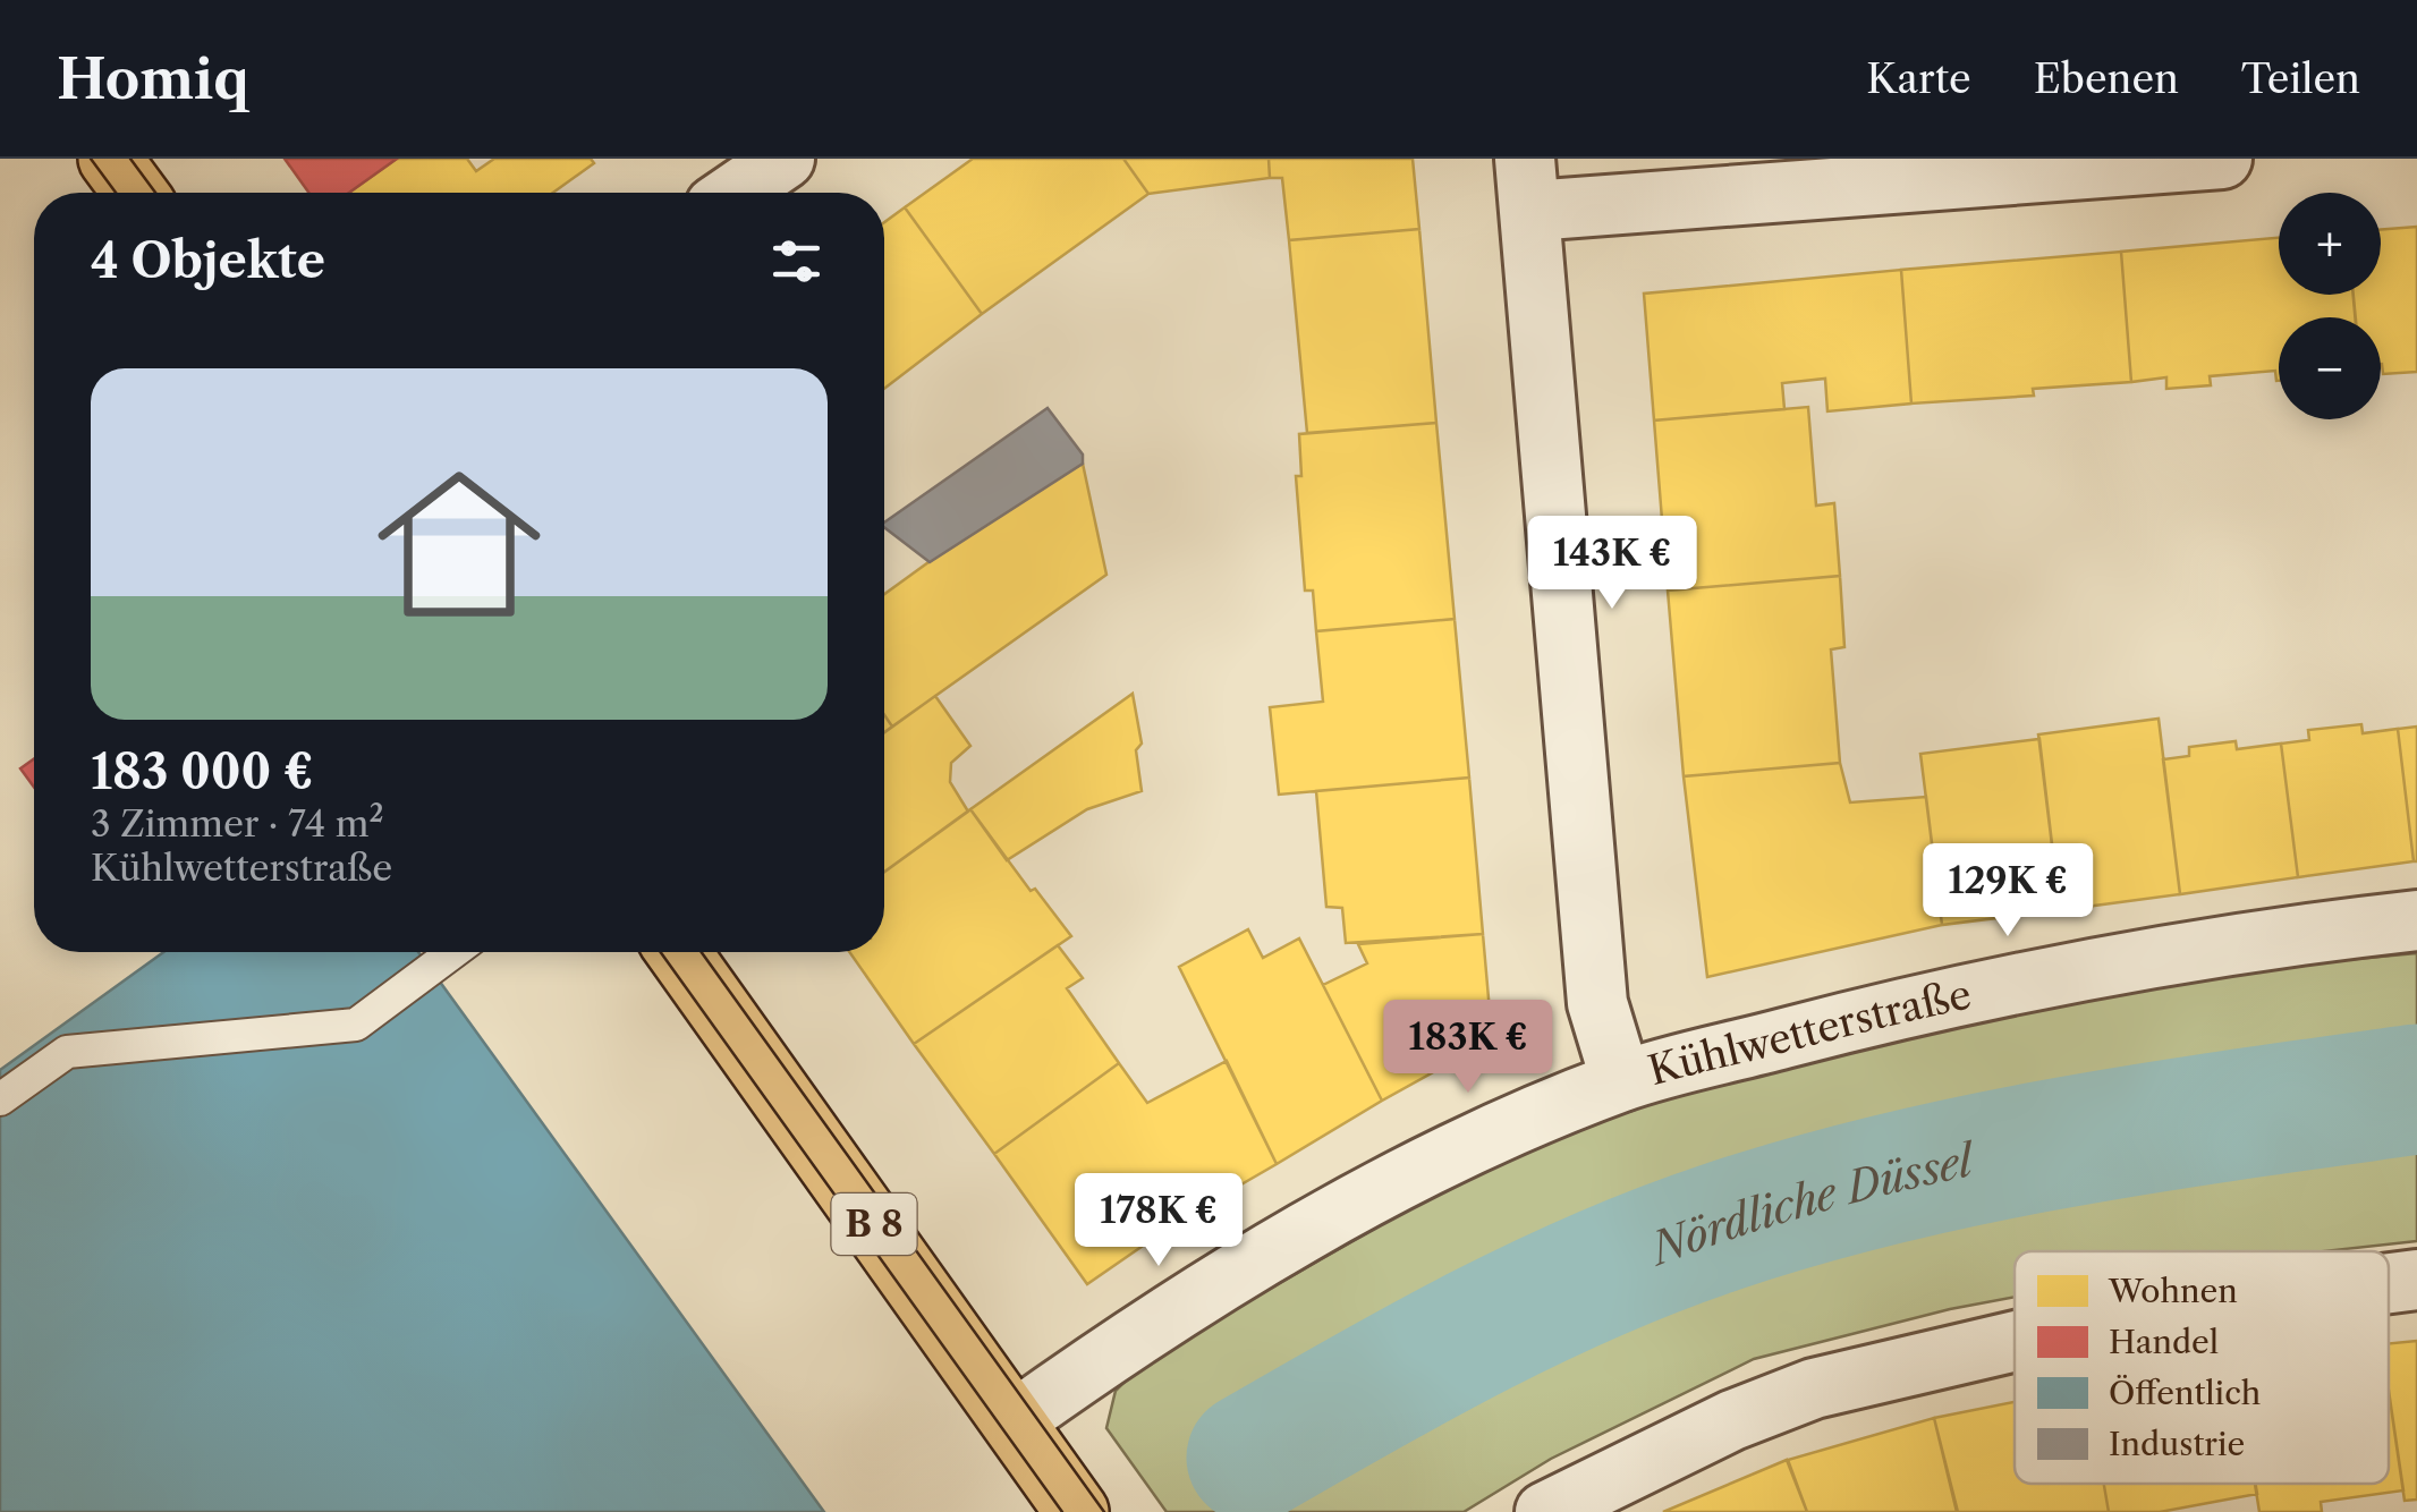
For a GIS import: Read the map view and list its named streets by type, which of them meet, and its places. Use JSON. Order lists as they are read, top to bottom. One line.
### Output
{"streets":{"main road":["B 8"],"street":["Kühlwetterstraße"]},"crossings":[["Kühlwetterstraße","B 8"]],"water":["Nördliche Düssel"],"legend":["Wohnen","Handel","Öffentlich","Industrie"],"page":{"header":"Homiq","nav":["Karte","Ebenen","Teilen"],"map_buttons":["+","−"],"heading":"4 Objekte","list":[{"name":"183 000 €","note":"3 Zimmer · 74 m² · Kühlwetterstraße"}],"price":["143K €","129K €","183K €","178K €"]}}
